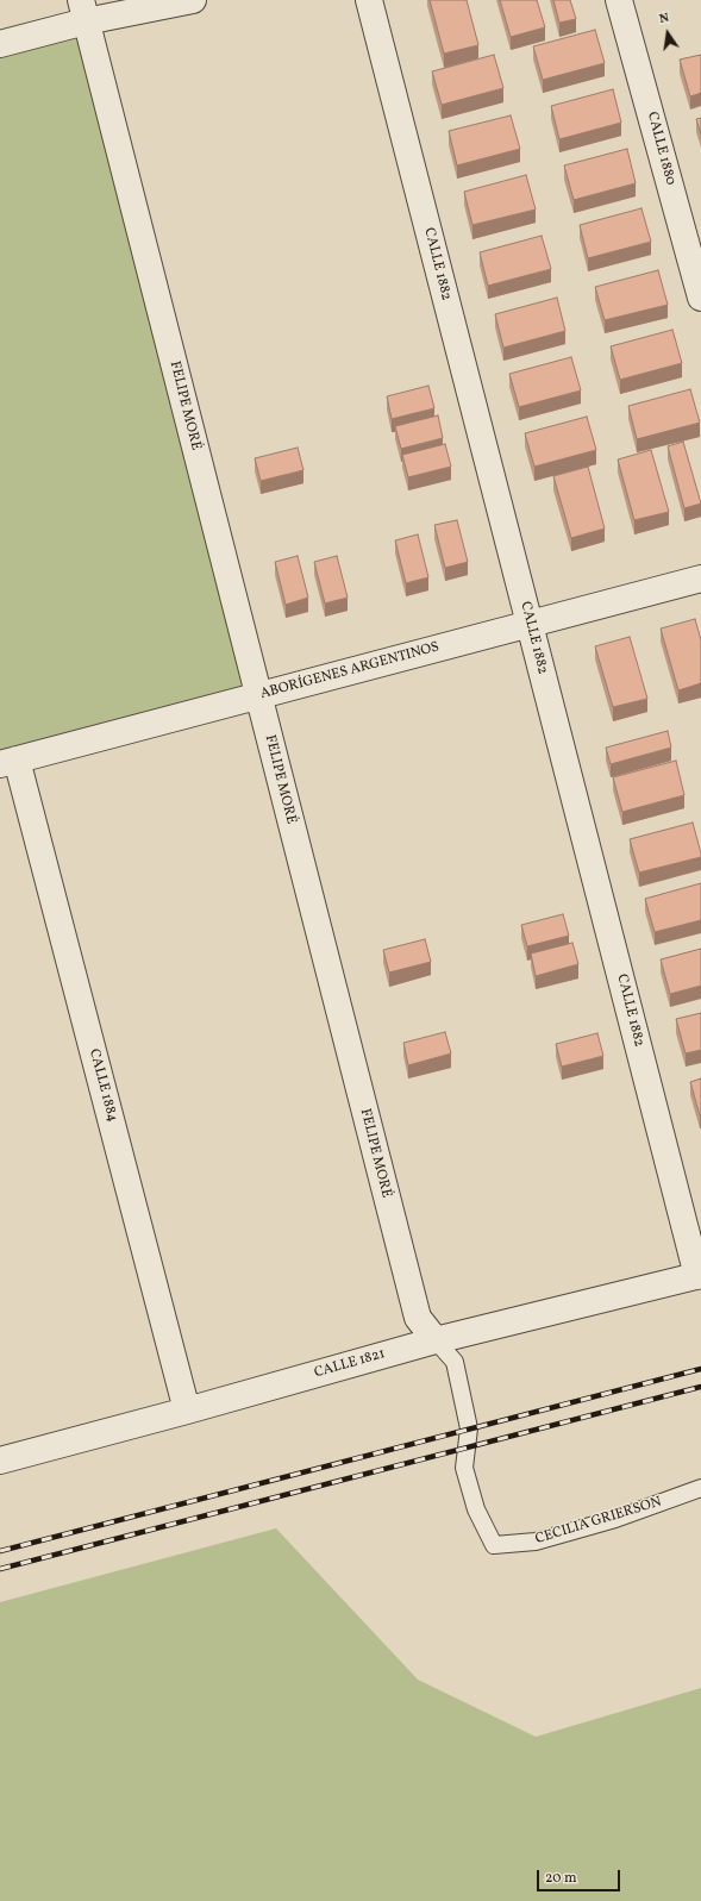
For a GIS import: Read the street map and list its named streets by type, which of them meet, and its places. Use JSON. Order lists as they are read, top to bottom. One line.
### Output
{"streets":{"street":["CALLE 1880","CALLE 1882","FELIPE MORÉ","ABORÍGENES ARGENTINOS","CALLE 1884","CALLE 1821"],"lane":["CECILIA GRIERSON"]},"crossings":[["CALLE 1882","ABORÍGENES ARGENTINOS"],["CALLE 1882","CALLE 1821"],["FELIPE MORÉ","ABORÍGENES ARGENTINOS"],["FELIPE MORÉ","CALLE 1821"],["FELIPE MORÉ","CECILIA GRIERSON"],["ABORÍGENES ARGENTINOS","CALLE 1884"],["CALLE 1884","CALLE 1821"]],"scale_bar":"20 m","north":"top"}
